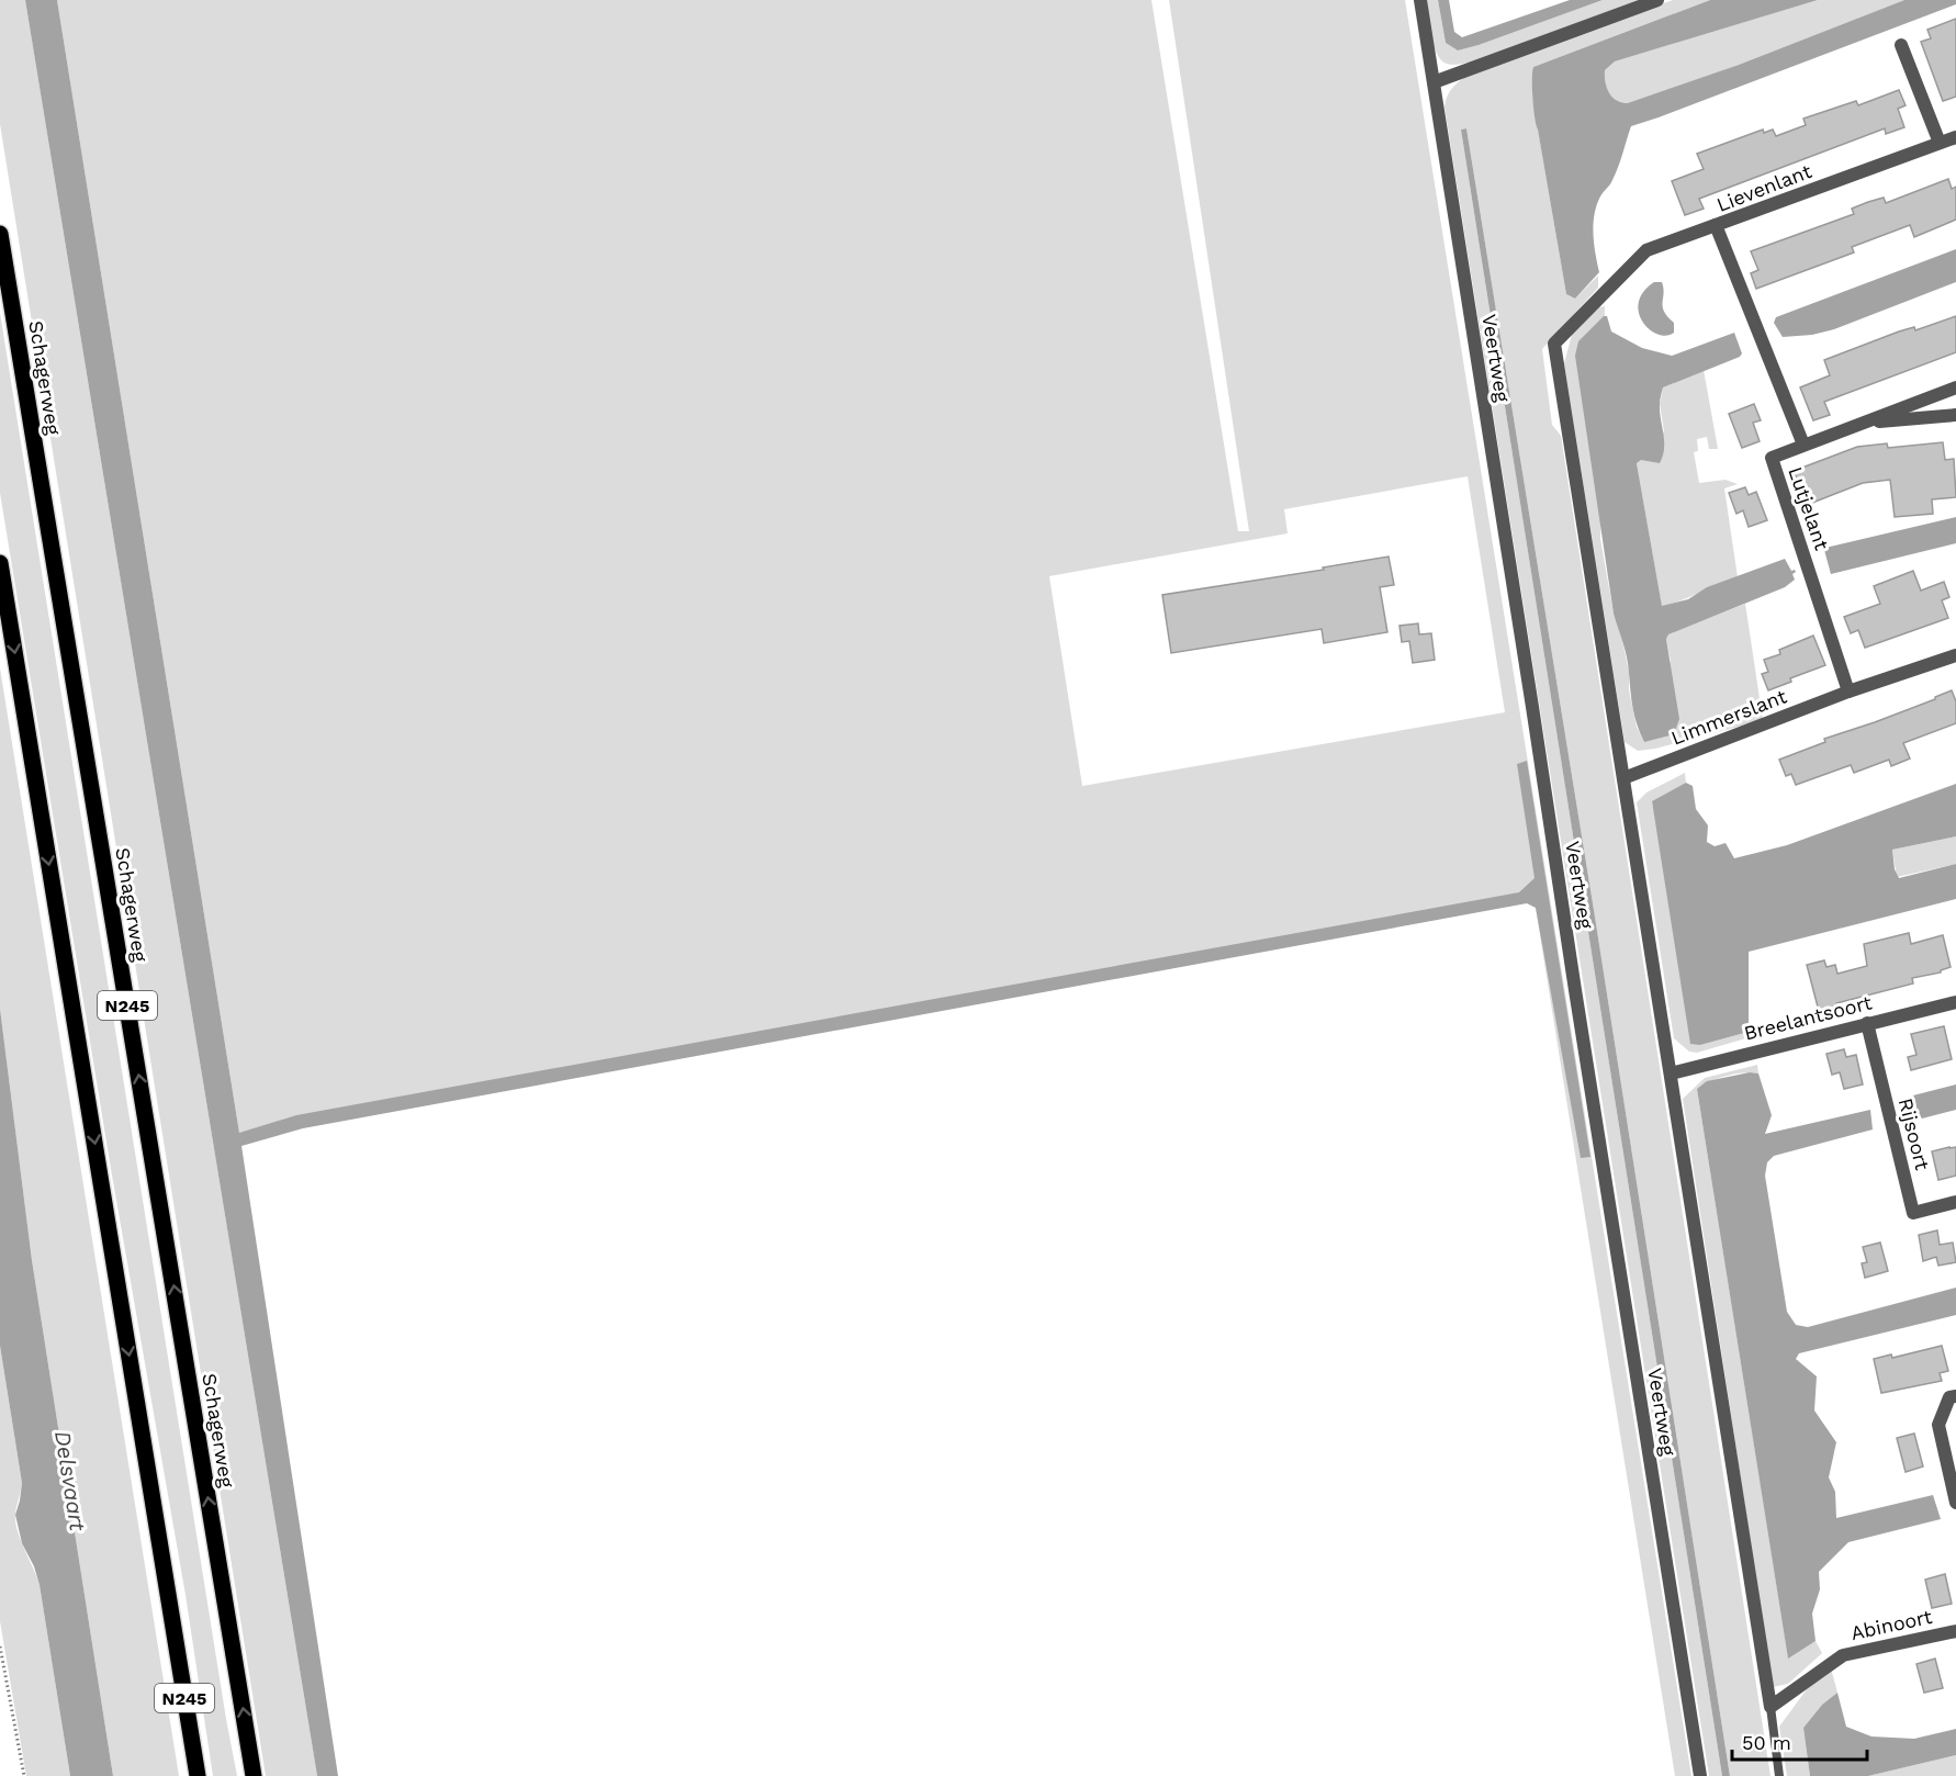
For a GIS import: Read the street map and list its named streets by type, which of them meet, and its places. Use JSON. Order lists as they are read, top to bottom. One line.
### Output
{"streets":{"main road":["Schagerweg","N245"],"street":["Lievenlant","Veertweg","Lutjelant","Limmerslant","Breelantsoort","Rijsoort","Abinoort"]},"crossings":[["Lievenlant","Lutjelant"],["Lutjelant","Limmerslant"],["Breelantsoort","Rijsoort"]],"water":["Delsvaart"],"scale_bar":"50 m"}
